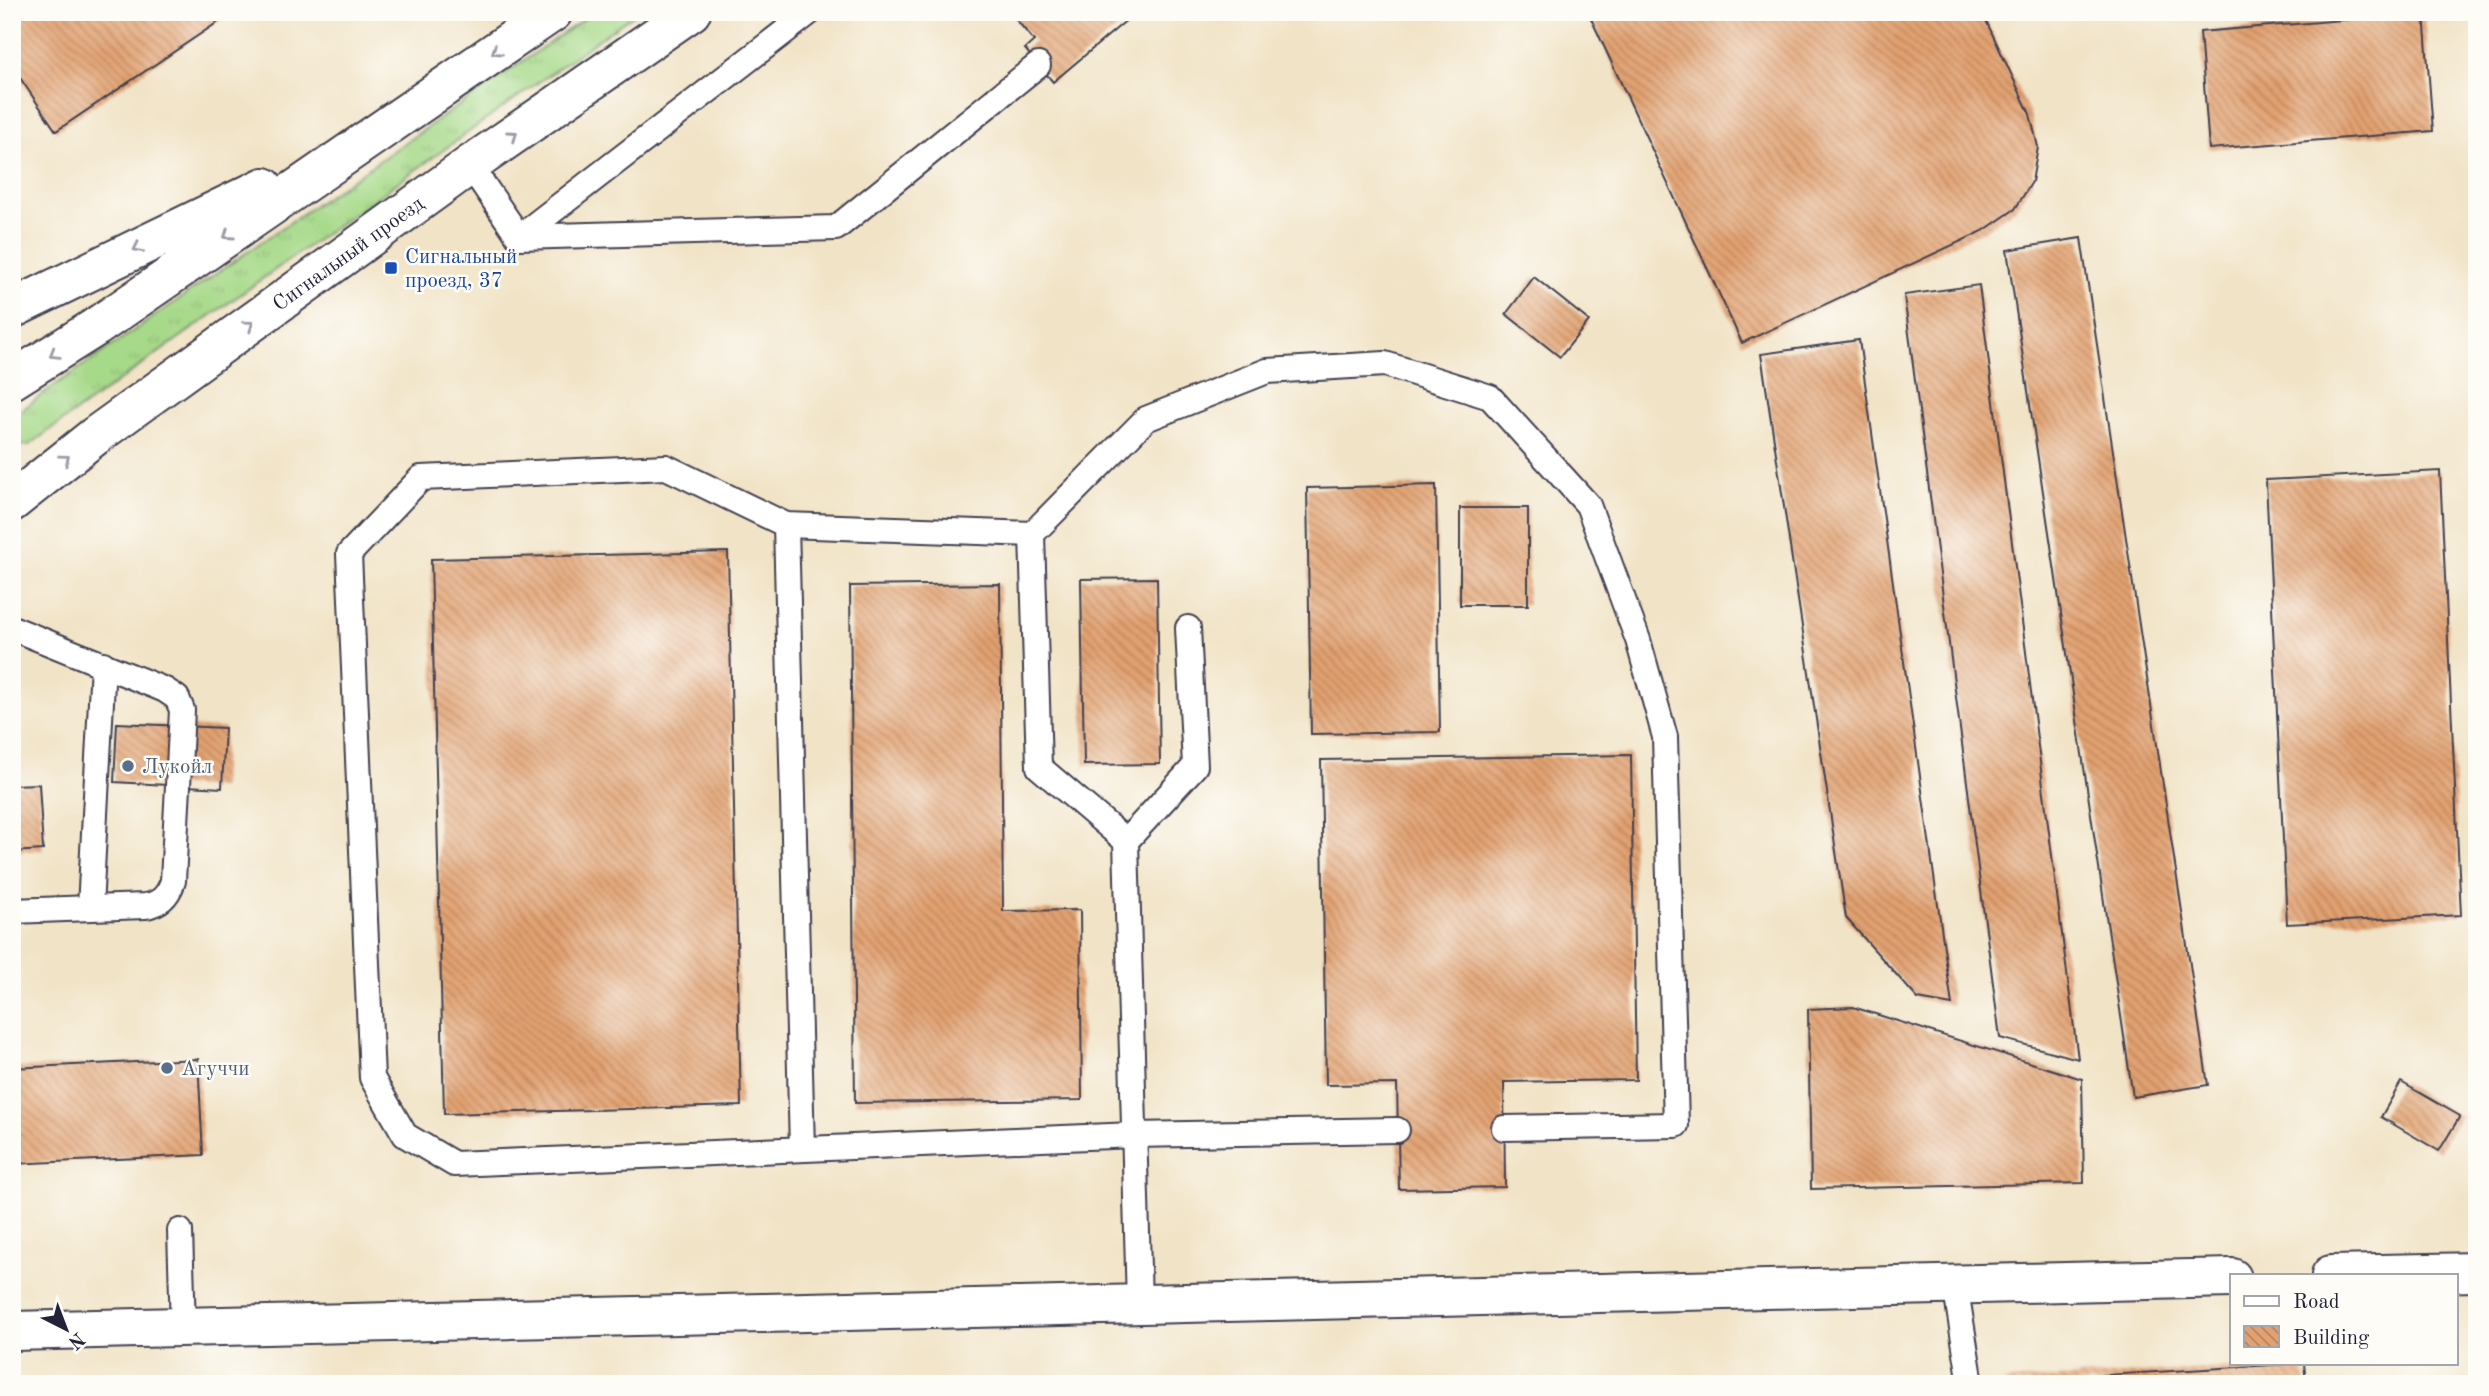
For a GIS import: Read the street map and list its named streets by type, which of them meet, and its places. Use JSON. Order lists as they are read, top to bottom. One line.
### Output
{"streets":{"street":["Сигнальный проезд"]},"places":{"transit":["Сигнальный проезд, 37"],"other":["Лукойл","Агуччи"]},"legend":["Road","Building"],"north":"bottom right"}
